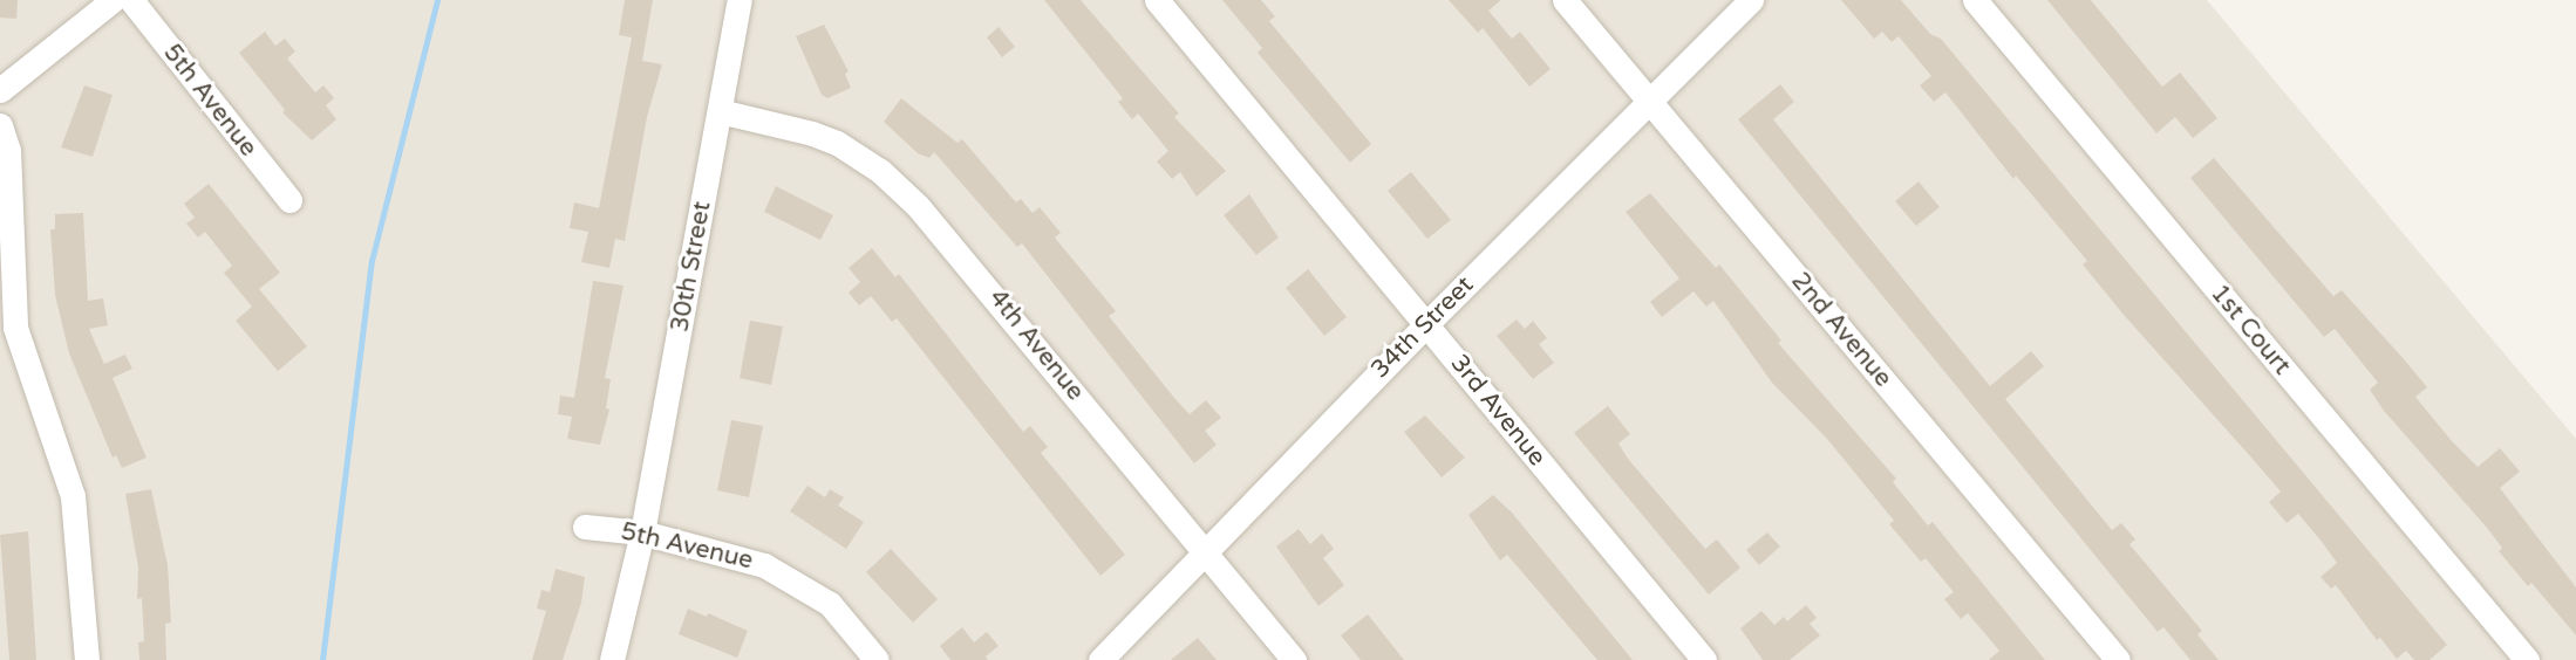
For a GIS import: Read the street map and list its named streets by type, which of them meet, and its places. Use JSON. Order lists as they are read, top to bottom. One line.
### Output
{"streets":{"street":["5th Avenue","30th Street","34th Street","2nd Avenue","1st Court","4th Avenue","3rd Avenue"]},"crossings":[["5th Avenue","30th Street"],["30th Street","4th Avenue"],["34th Street","2nd Avenue"],["34th Street","4th Avenue"],["34th Street","3rd Avenue"]]}
